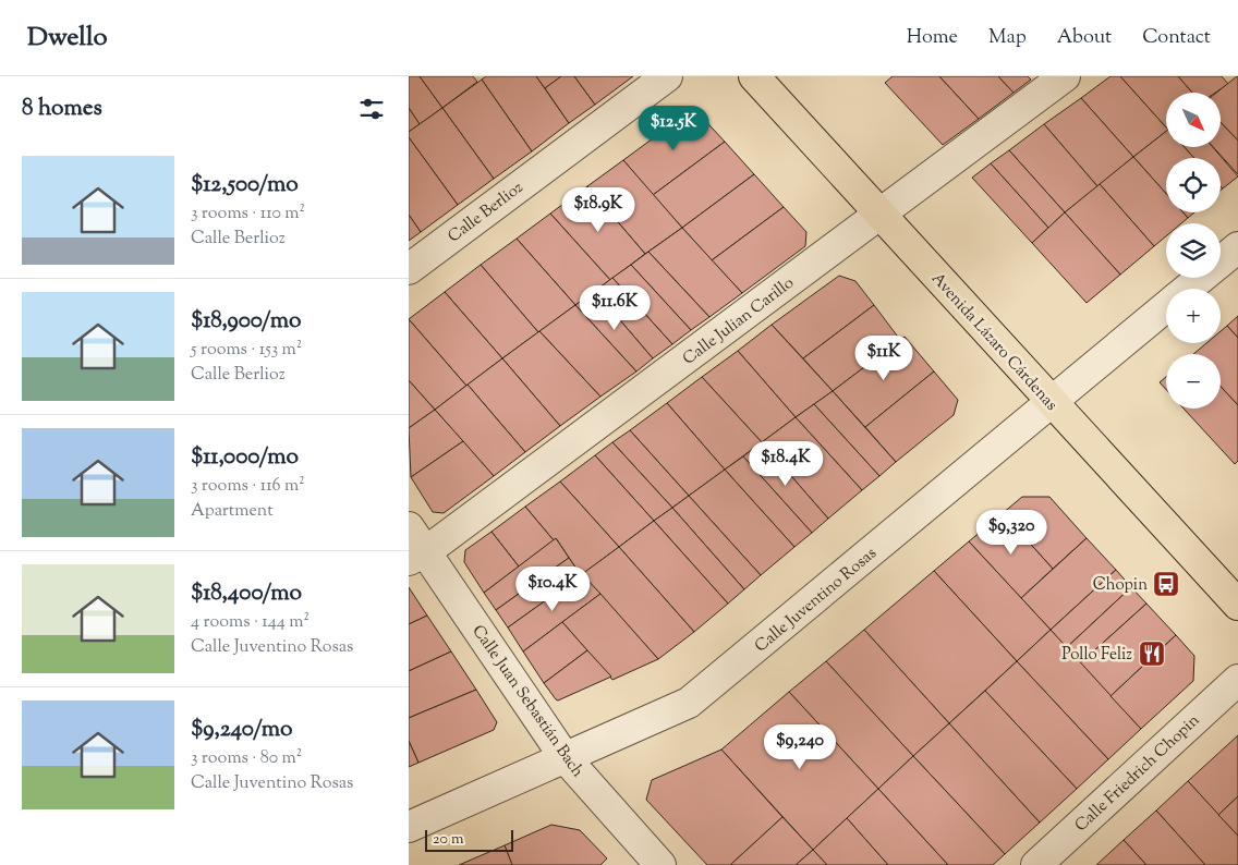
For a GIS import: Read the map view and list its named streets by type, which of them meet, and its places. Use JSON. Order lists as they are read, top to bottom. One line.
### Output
{"streets":{"main road":["Avenida Lázaro Cárdenas"],"street":["Calle Berlioz","Calle Julian Carillo","Calle Juventino Rosas","Calle Juan Sebastián Bach","Calle Friedrich Chopin"]},"crossings":[["Calle Julian Carillo","Avenida Lázaro Cárdenas"],["Calle Julian Carillo","Calle Juan Sebastián Bach"],["Avenida Lázaro Cárdenas","Calle Juventino Rosas"],["Calle Juventino Rosas","Calle Juan Sebastián Bach"]],"places":{"bus stop":["Chopin"],"restaurant":["Pollo Feliz"]},"scale_bar":"20 m","north":"bottom right","page":{"header":"Dwello","nav":["Home","Map","About","Contact"],"heading":"8 homes","map_buttons":["+","−"],"price":["$12.5K","$18.9K","$11.6K","$11K","$18.4K","$9,320","$10.4K","$9,240"],"list":[{"name":"$12,500/mo","note":"3 rooms · 110 m² · Calle Berlioz"},{"name":"$18,900/mo","note":"5 rooms · 153 m² · Calle Berlioz"},{"name":"$11,000/mo","note":"3 rooms · 116 m² · Apartment"},{"name":"$18,400/mo","note":"4 rooms · 144 m² · Calle Juventino Rosas"},{"name":"$9,240/mo","note":"3 rooms · 80 m² · Calle Juventino Rosas"}],"scale":"20 m"}}
